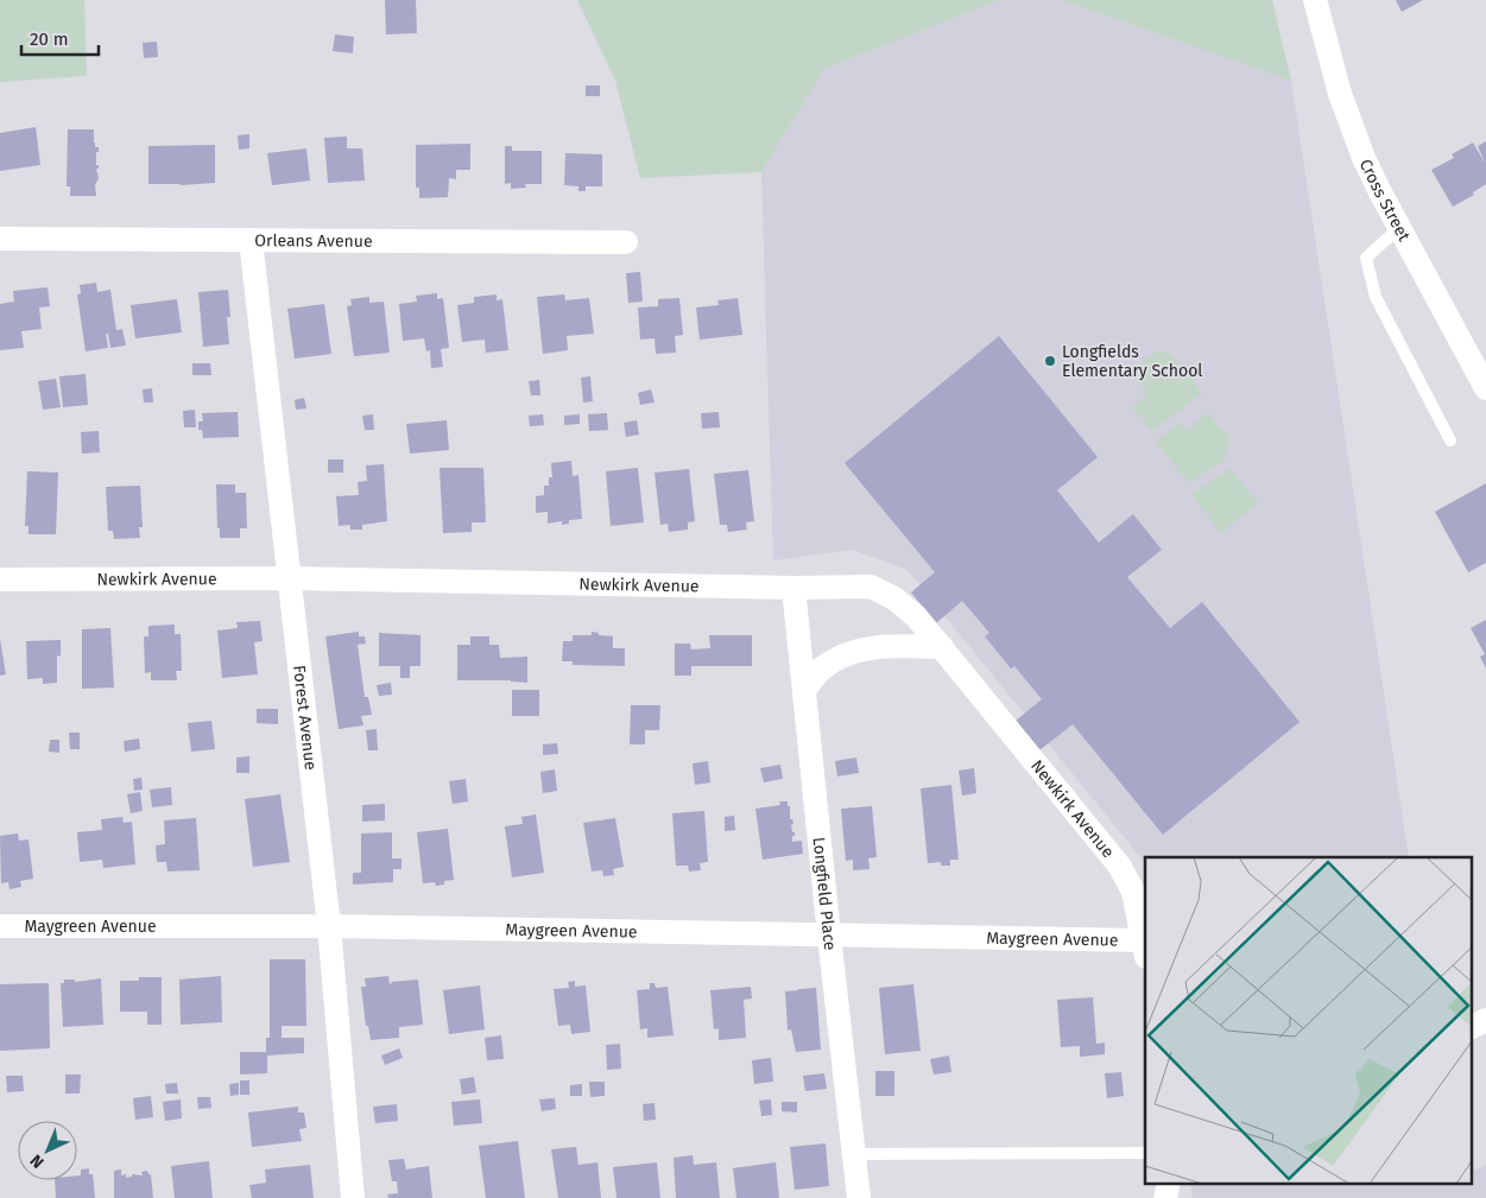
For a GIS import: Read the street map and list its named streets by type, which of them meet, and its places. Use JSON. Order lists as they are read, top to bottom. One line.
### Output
{"streets":{"street":["Cross Street","Orleans Avenue","Newkirk Avenue","Forest Avenue","Longfield Place","Maygreen Avenue"]},"crossings":[["Orleans Avenue","Forest Avenue"],["Newkirk Avenue","Forest Avenue"],["Newkirk Avenue","Longfield Place"],["Newkirk Avenue","Maygreen Avenue"],["Forest Avenue","Maygreen Avenue"],["Longfield Place","Maygreen Avenue"]],"places":["Longfields Elementary School"],"scale_bar":"20 m","north":"bottom left"}
